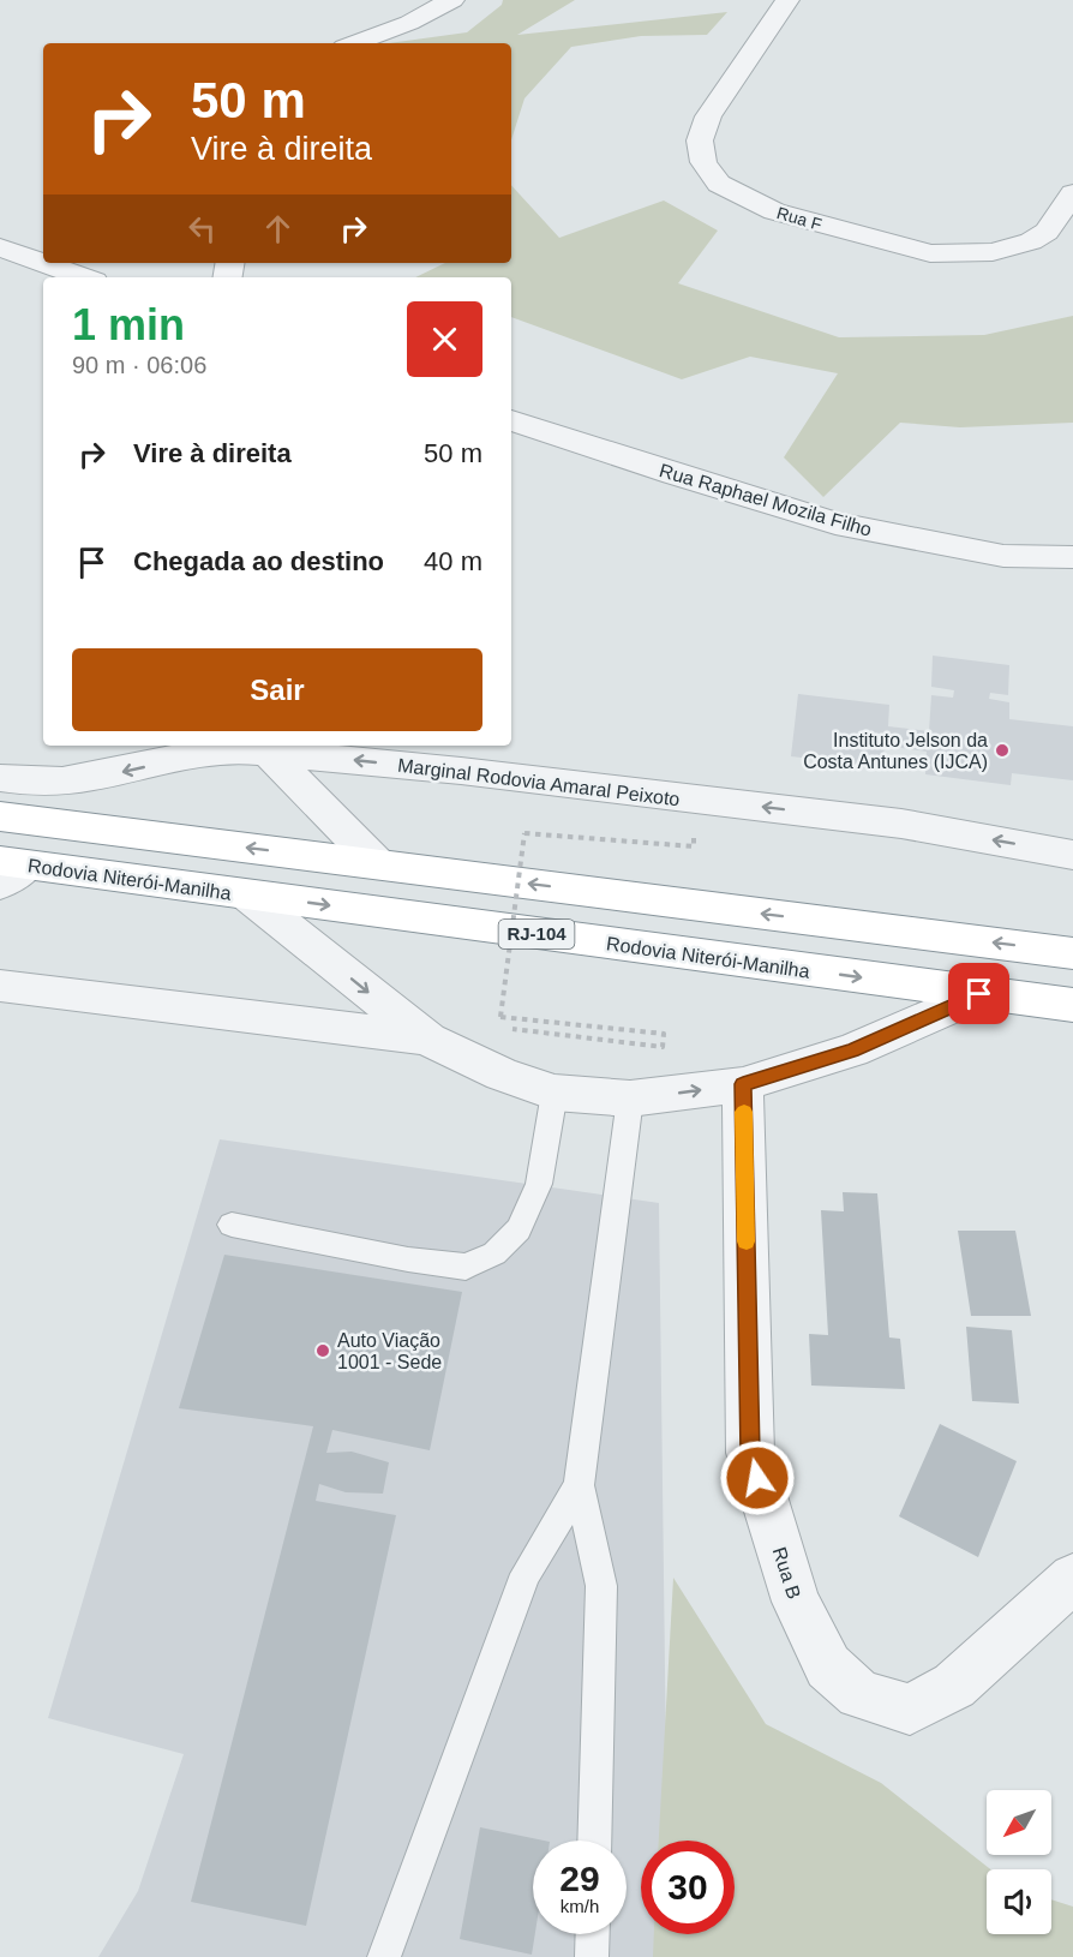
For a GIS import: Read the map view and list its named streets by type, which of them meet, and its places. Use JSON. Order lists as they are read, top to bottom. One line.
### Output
{"streets":{"highway":["Rodovia Niterói-Manilha","RJ-104"],"street":["Rua F","Rua Raphael Mozila Filho","Marginal Rodovia Amaral Peixoto","Rua B"]},"places":["Instituto Jelson da Costa Antunes (IJCA)","Auto Viação 1001 - Sede"],"north":"bottom left","page":{"turn":["50 m","Vire à direita"],"heading":["1 min","90 m · 06:06"],"list":[{"name":"Vire à direita","value":"50 m"},{"name":"Chegada ao destino","value":"40 m"}],"buttons":"Sair","speed":"29 km/h","limit":"30"}}
